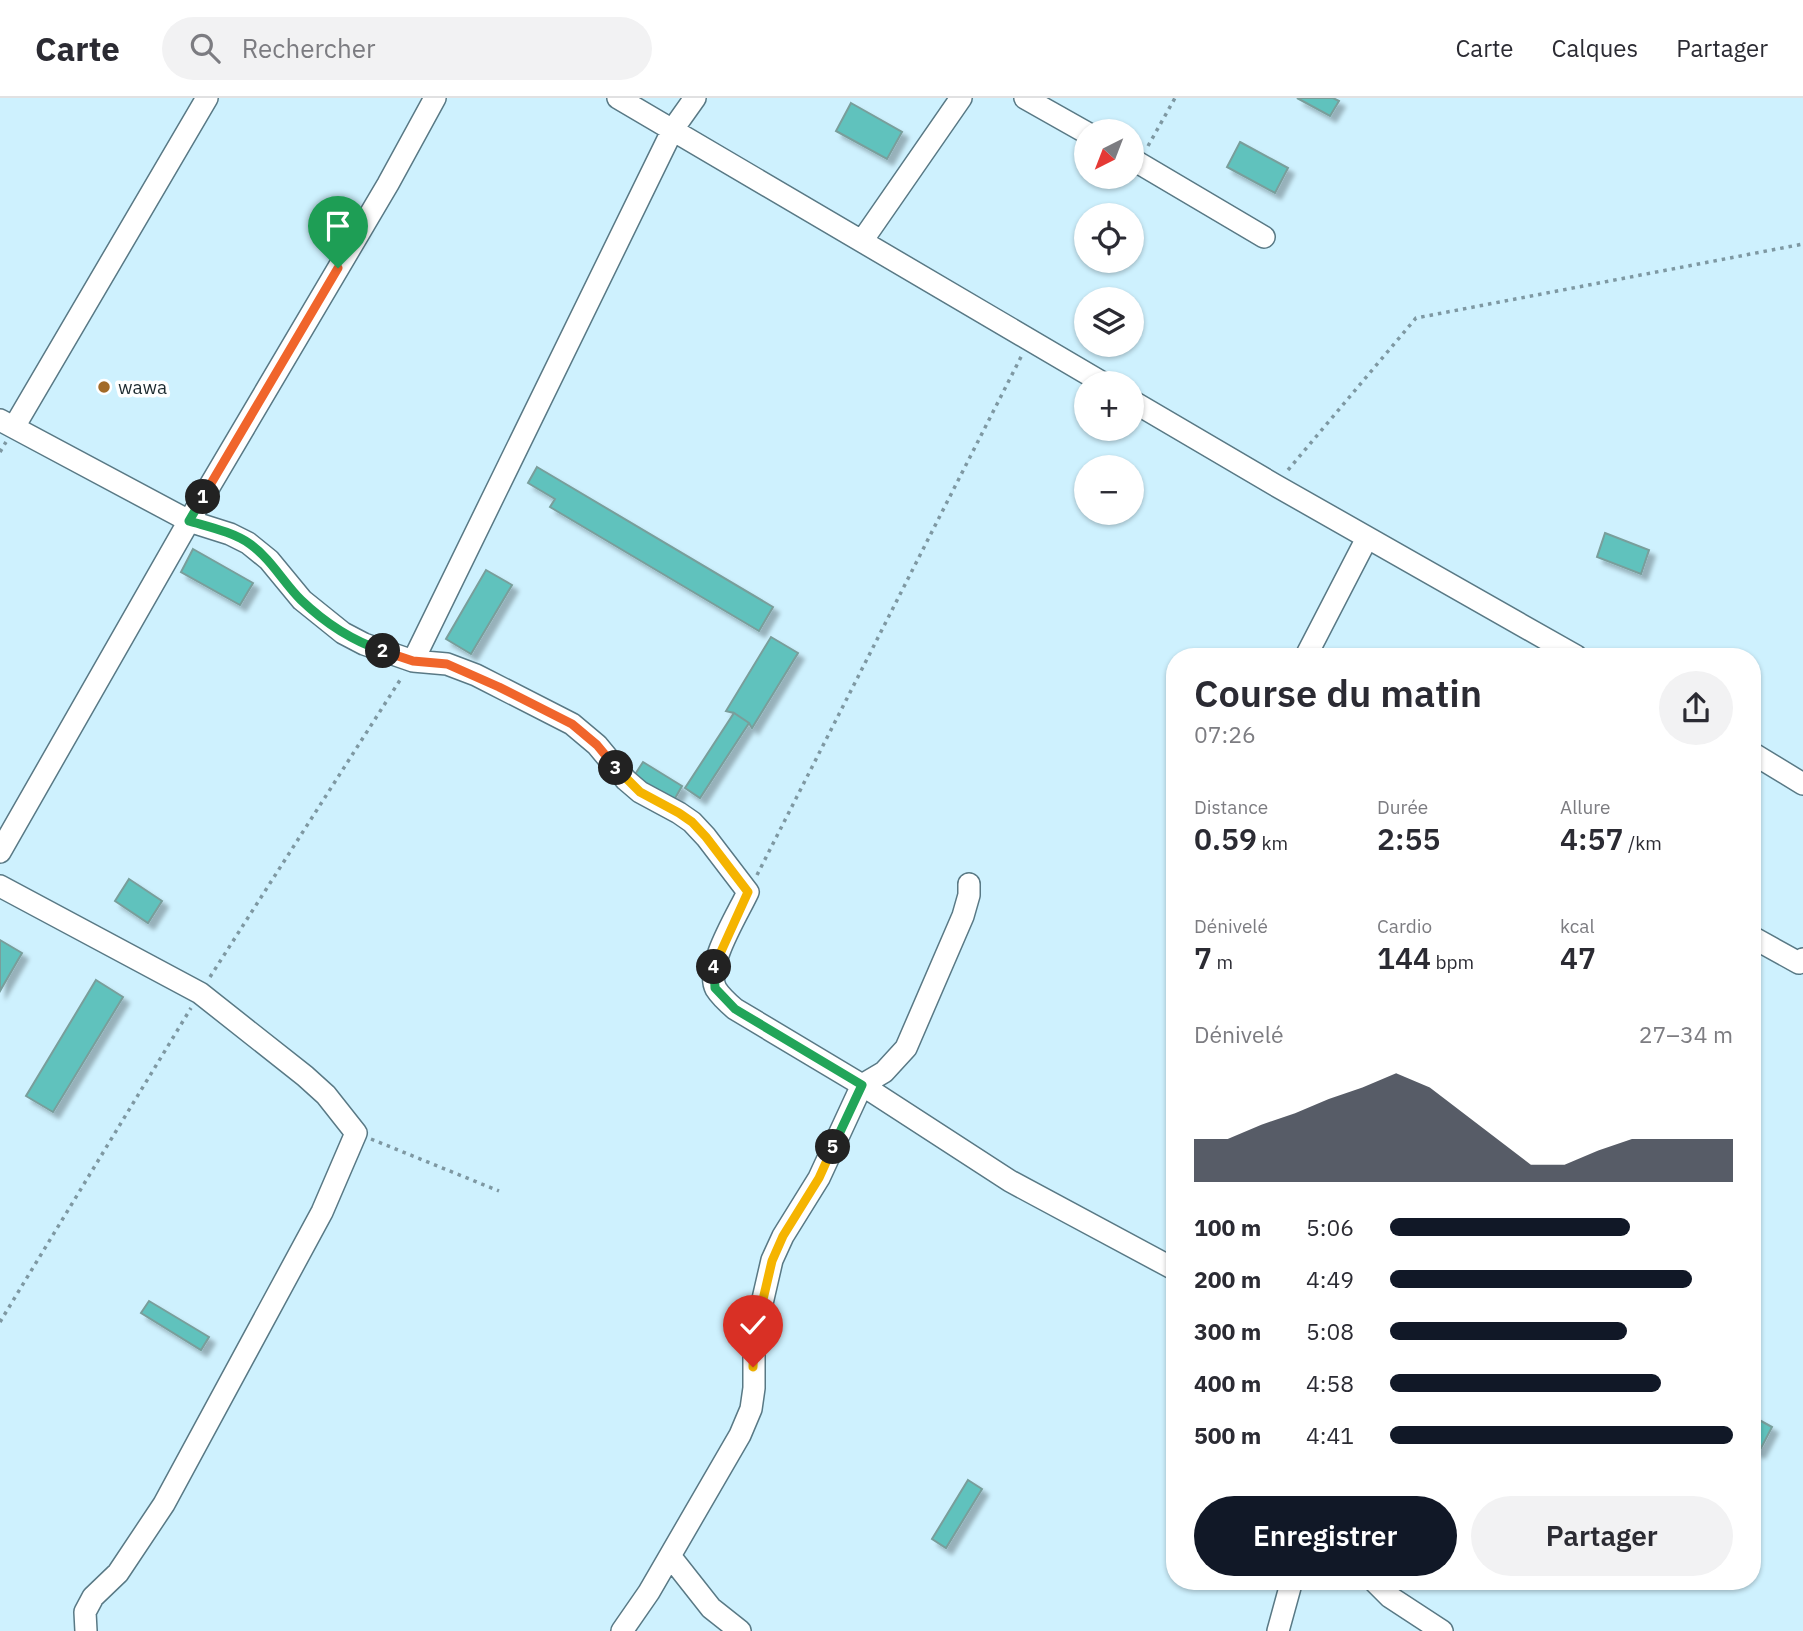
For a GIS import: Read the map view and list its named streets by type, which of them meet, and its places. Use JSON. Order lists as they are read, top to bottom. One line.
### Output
{"places":["wawa"],"north":"bottom left","page":{"header":"Carte","search":"Rechercher","nav":["Carte","Calques","Partager"],"map_buttons":["+","−"],"pins":["1","2","3","4","5"],"heading":["Course du matin","07:26"],"stats":[["Distance","0.59 km"],["Durée","2:55"],["Allure","4:57 /km"],["Dénivelé","7 m"],["Cardio","144 bpm"],["kcal","47"]],"chart":["Dénivelé","27–34 m"],"list":[{"name":"100 m","note":"5:06"},{"name":"200 m","note":"4:49"},{"name":"300 m","note":"5:08"},{"name":"400 m","note":"4:58"},{"name":"500 m","note":"4:41"}],"buttons":["Enregistrer","Partager"]}}
